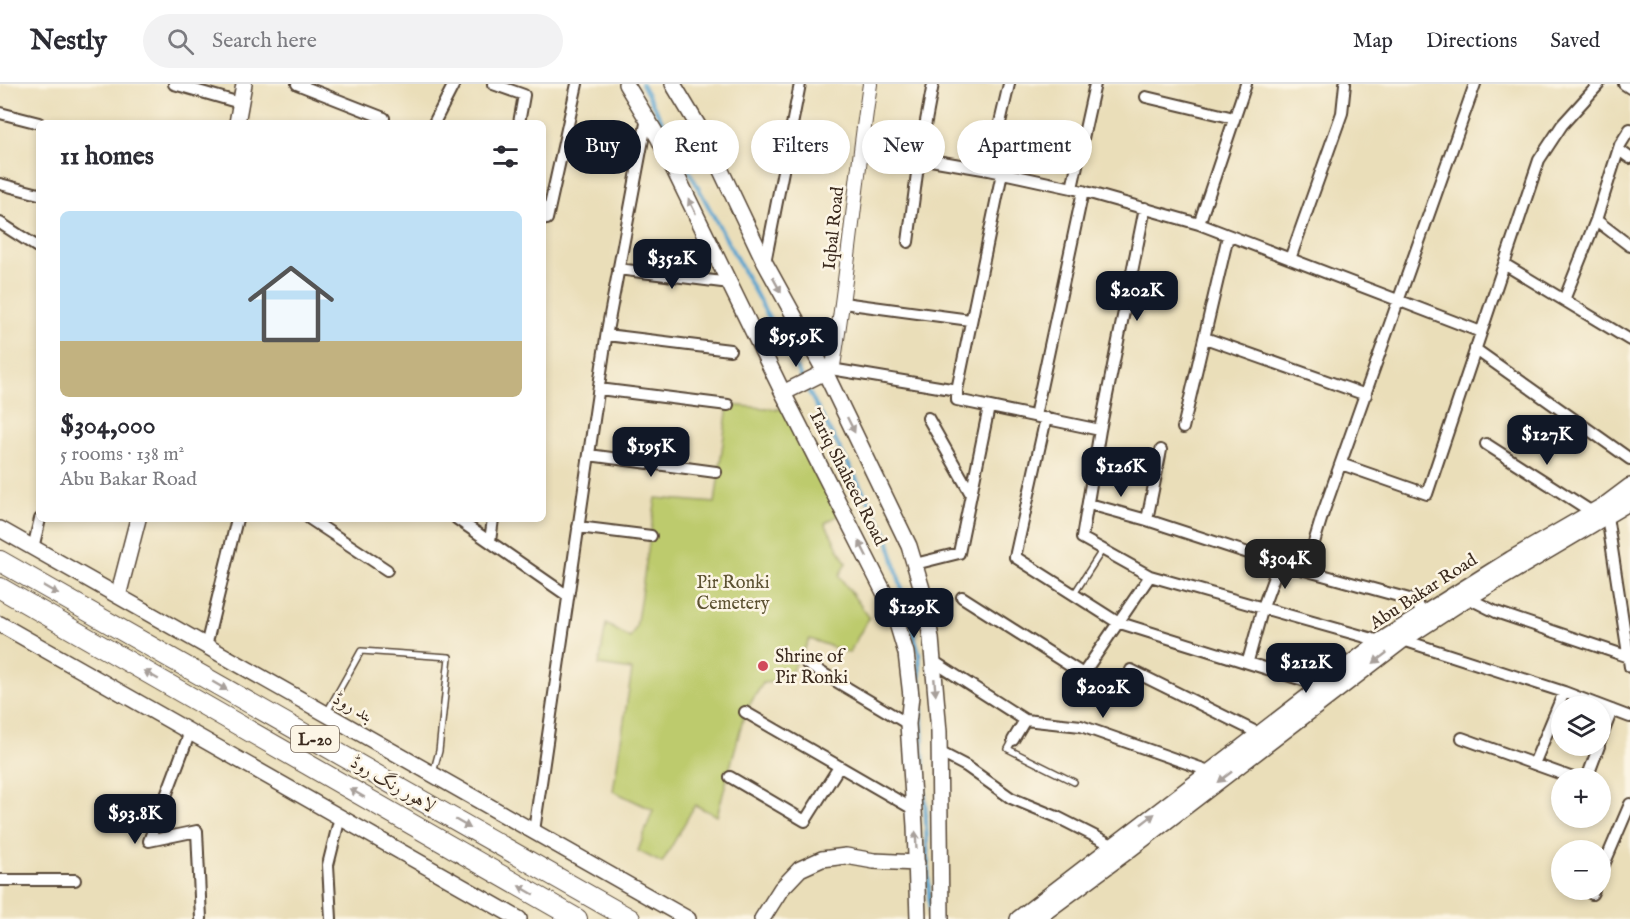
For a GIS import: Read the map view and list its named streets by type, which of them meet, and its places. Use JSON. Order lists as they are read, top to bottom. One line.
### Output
{"streets":{"highway":["L-20","لاہور رنگ روڈ"],"main road":["Tariq Shaheed Road","Abu Bakar Road","بند روڈ"],"street":["Iqbal Road"]},"crossings":[["Iqbal Road","Tariq Shaheed Road"]],"parks":["Pir Ronki Cemetery"],"places":["Shrine of Pir Ronki"],"page":{"header":"Nestly","search":"Search here","nav":["Map","Directions","Saved"],"chip":["Buy","Rent","Filters","New","Apartment"],"heading":"11 homes","list":[{"name":"$304,000","note":"5 rooms · 138 m² · Abu Bakar Road"}],"price":["$352K","$202K","$95.9K","$127K","$195K","$126K","$304K","$129K","$212K","$202K","$93.8K"],"map_buttons":["+","−"]}}
